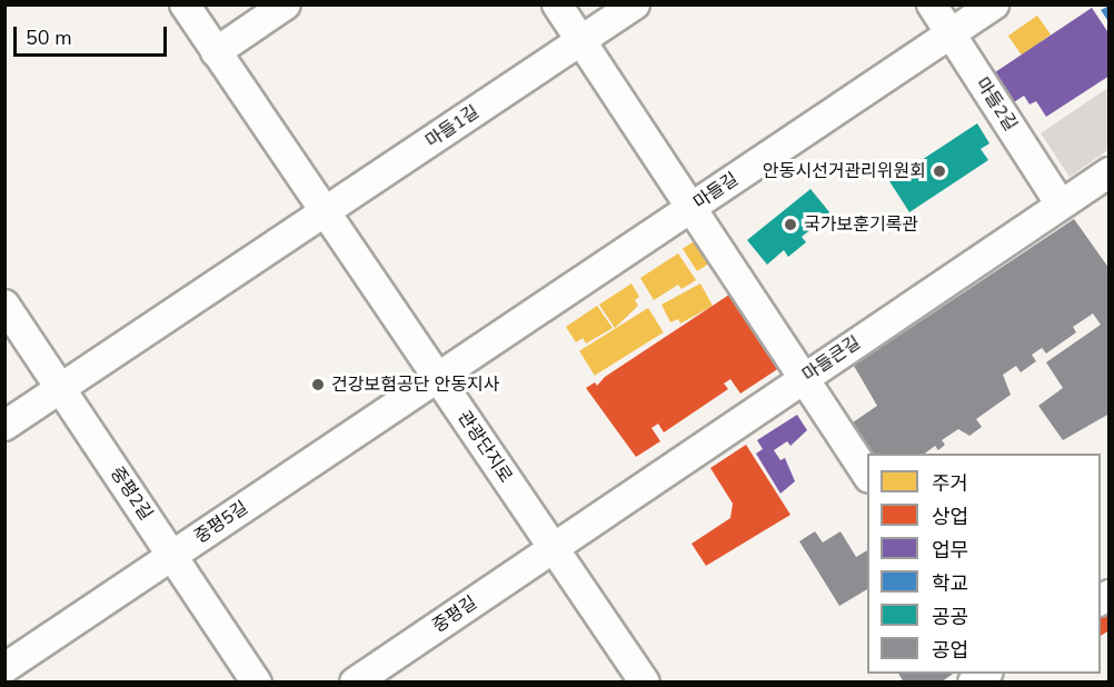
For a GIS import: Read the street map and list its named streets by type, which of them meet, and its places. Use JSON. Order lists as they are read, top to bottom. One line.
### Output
{"streets":{"street":["마들2길","마들1길","마들길","마들큰길","관광단지로","중평2길","중평5길","중평길"]},"crossings":[["마들2길","마들길"],["마들2길","마들큰길"],["마들1길","관광단지로"],["마들1길","중평2길"],["마들길","관광단지로"],["마들길","중평5길"],["마들큰길","관광단지로"],["마들큰길","중평길"],["관광단지로","중평5길"],["관광단지로","중평길"],["중평2길","중평5길"]],"places":["안동시선거관리위원회","국가보훈기록관","건강보험공단 안동지사"],"legend":["주거","상업","업무","학교","공공","공업"],"scale_bar":"50 m"}
